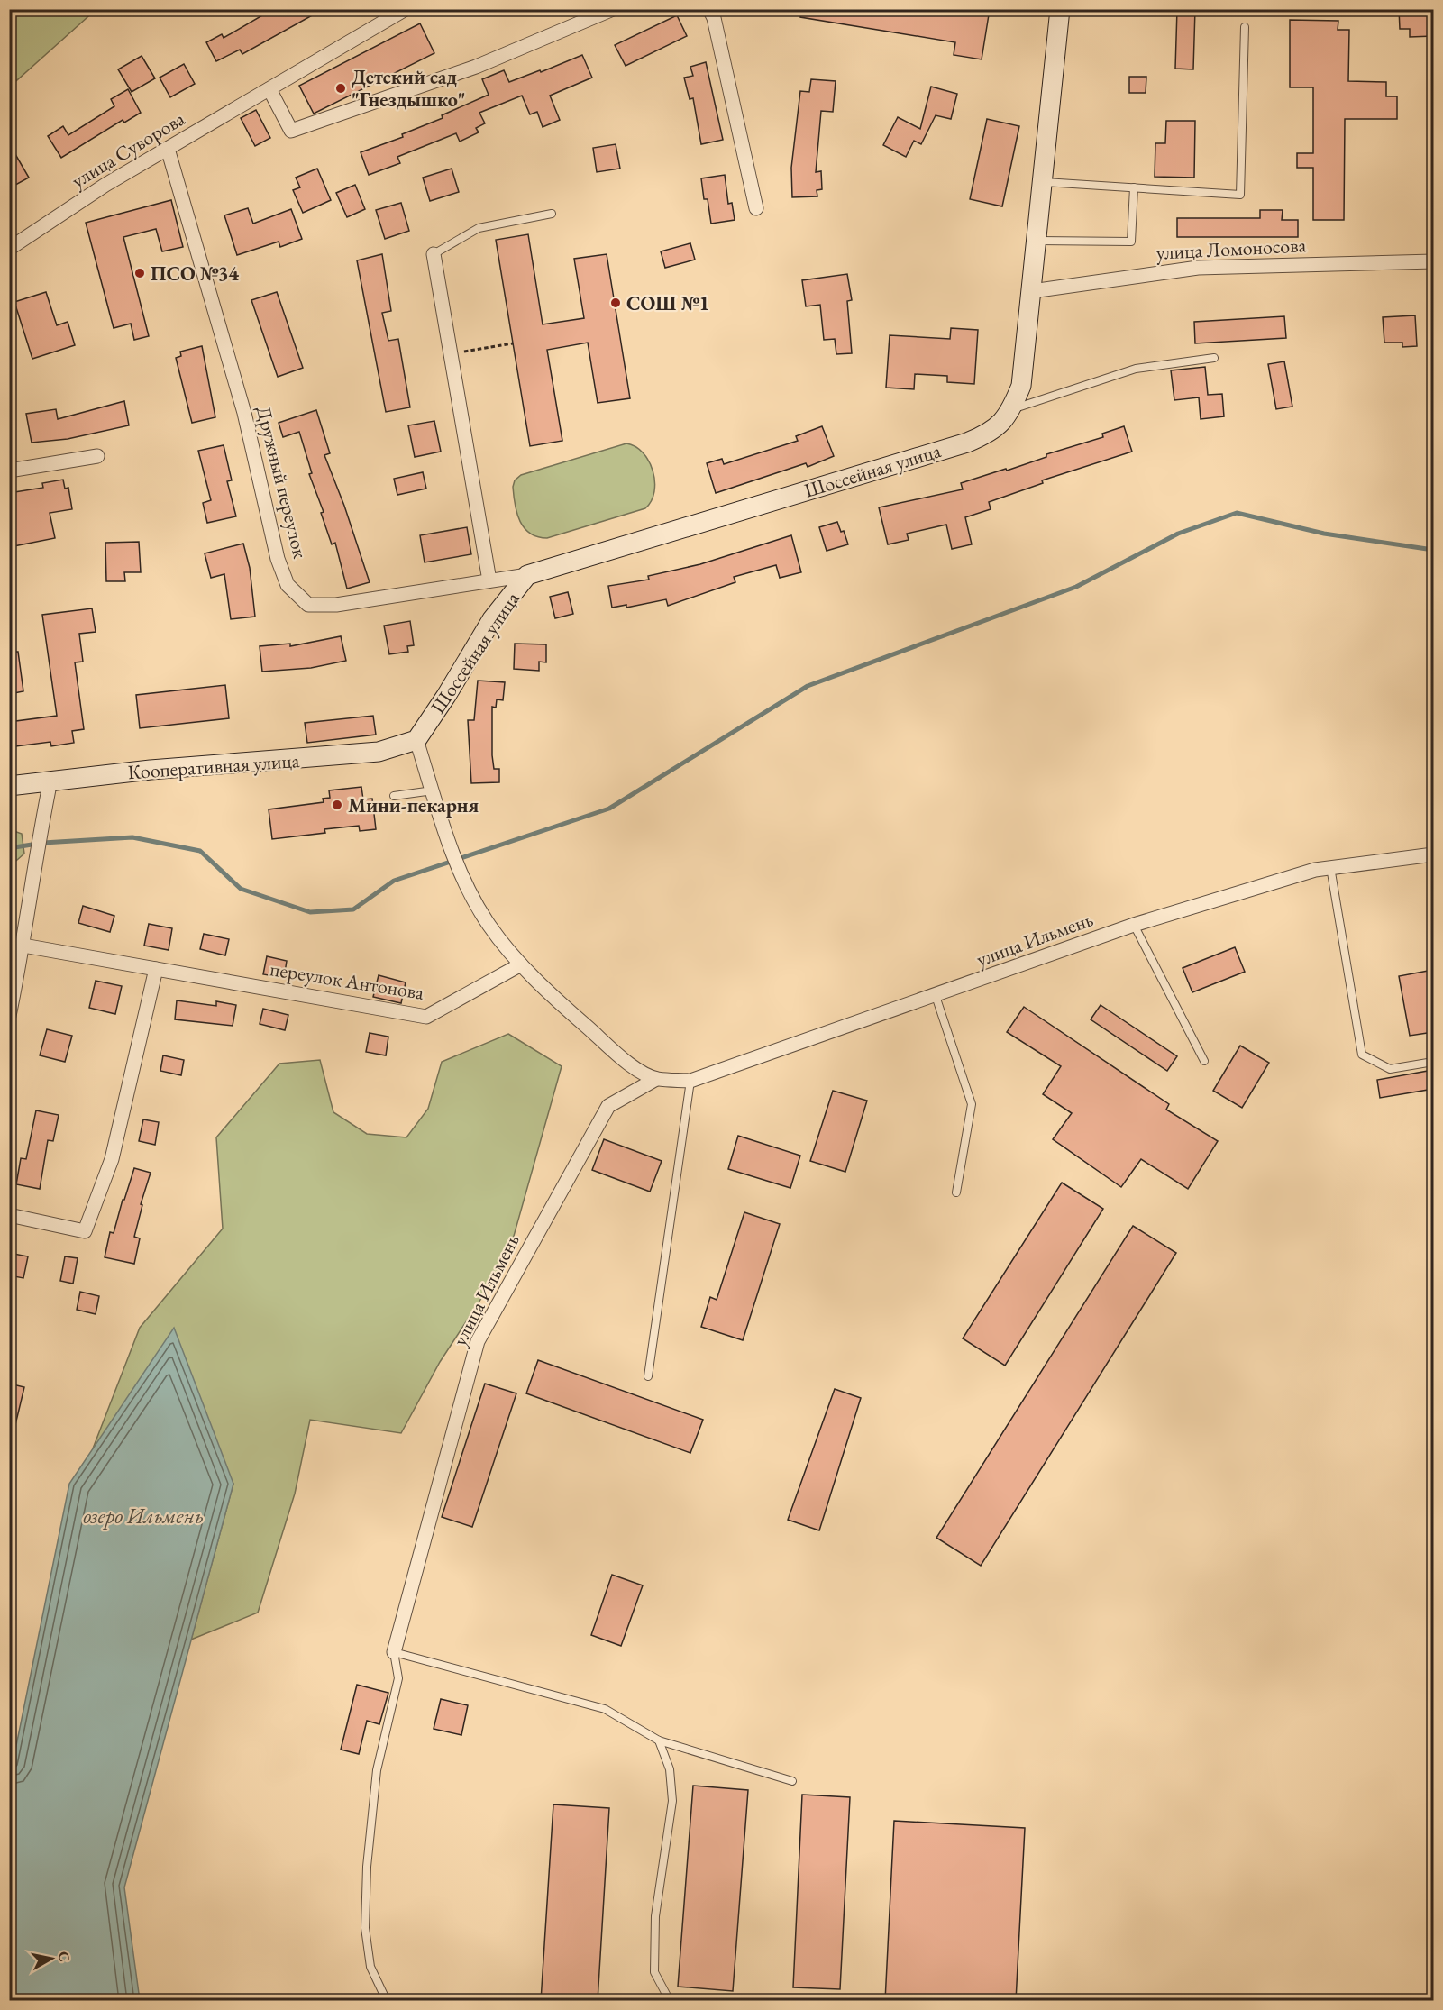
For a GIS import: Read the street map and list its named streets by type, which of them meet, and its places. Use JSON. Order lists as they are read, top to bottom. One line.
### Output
{"streets":{"street":["улица Суворова","улица Ломоносова","Шоссейная улица","Дружный переулок","Кооперативная улица","улица Ильмень","переулок Антонова"]},"crossings":[["улица Суворова","Дружный переулок"],["улица Ломоносова","Шоссейная улица"],["Шоссейная улица","Дружный переулок"],["Шоссейная улица","Кооперативная улица"],["Шоссейная улица","улица Ильмень"],["Кооперативная улица","улица Ильмень"],["улица Ильмень","переулок Антонова"]],"water":["озеро Ильмень"],"places":["Детский сад \"Гнездышко\"","ПСО №34","СОШ №1","Мини-пекарня"],"north":"right"}
